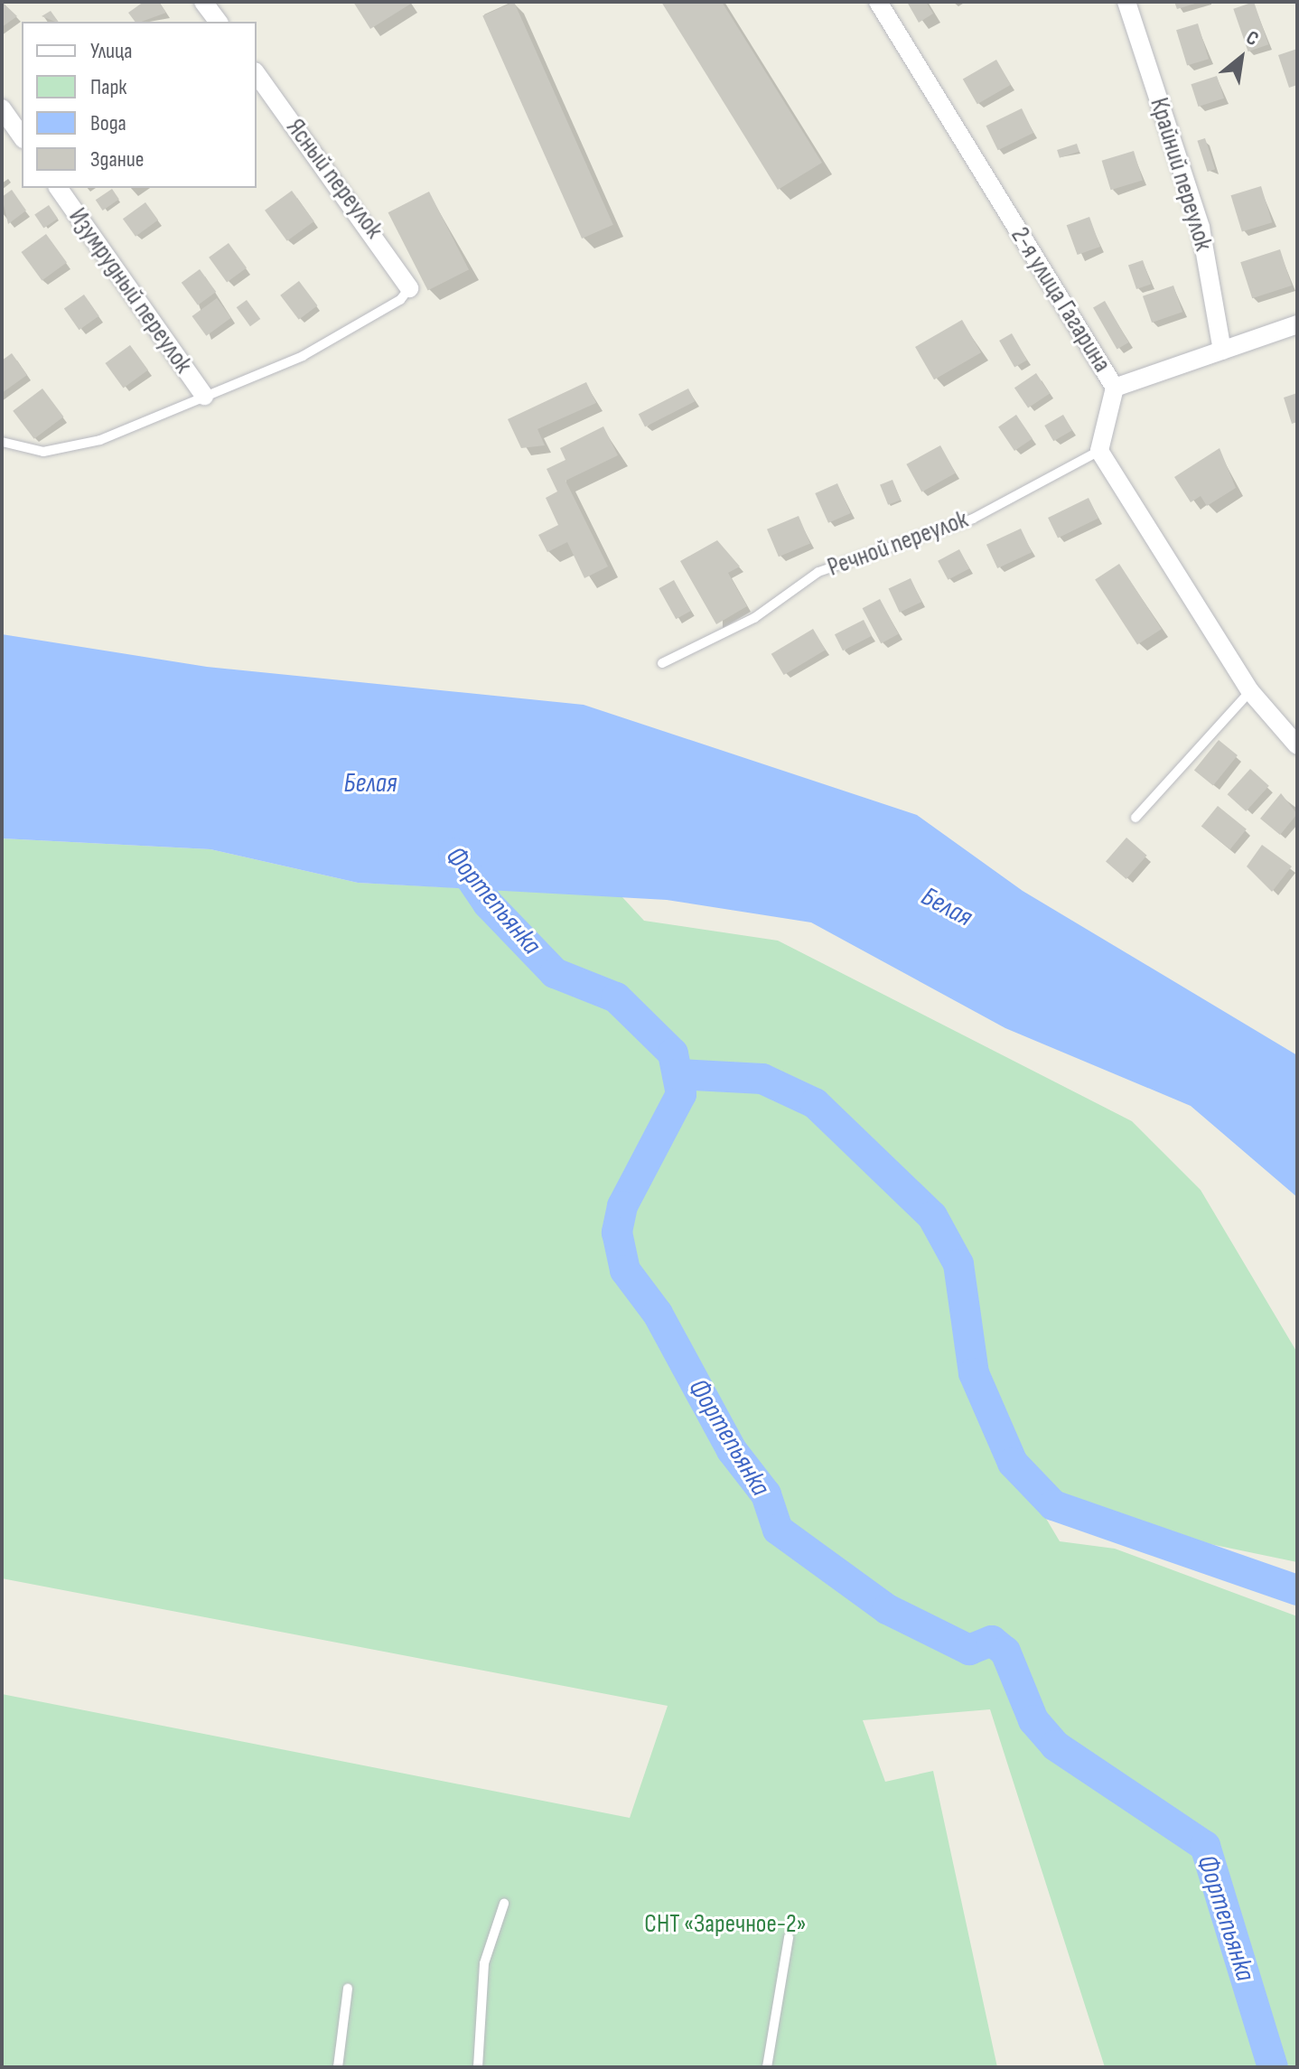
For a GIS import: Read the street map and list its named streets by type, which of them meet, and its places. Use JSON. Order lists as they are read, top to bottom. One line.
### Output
{"streets":{"street":["Крайний переулок","Ясный переулок","Изумрудный переулок","2-я улица Гагарина"],"lane":["Речной переулок"]},"crossings":[["2-я улица Гагарина","Речной переулок"]],"water":["Белая","Фортепьянка"],"parks":["СНТ «Заречное-2»"],"legend":["Улица","Парк","Вода","Здание"],"north":"top right"}
